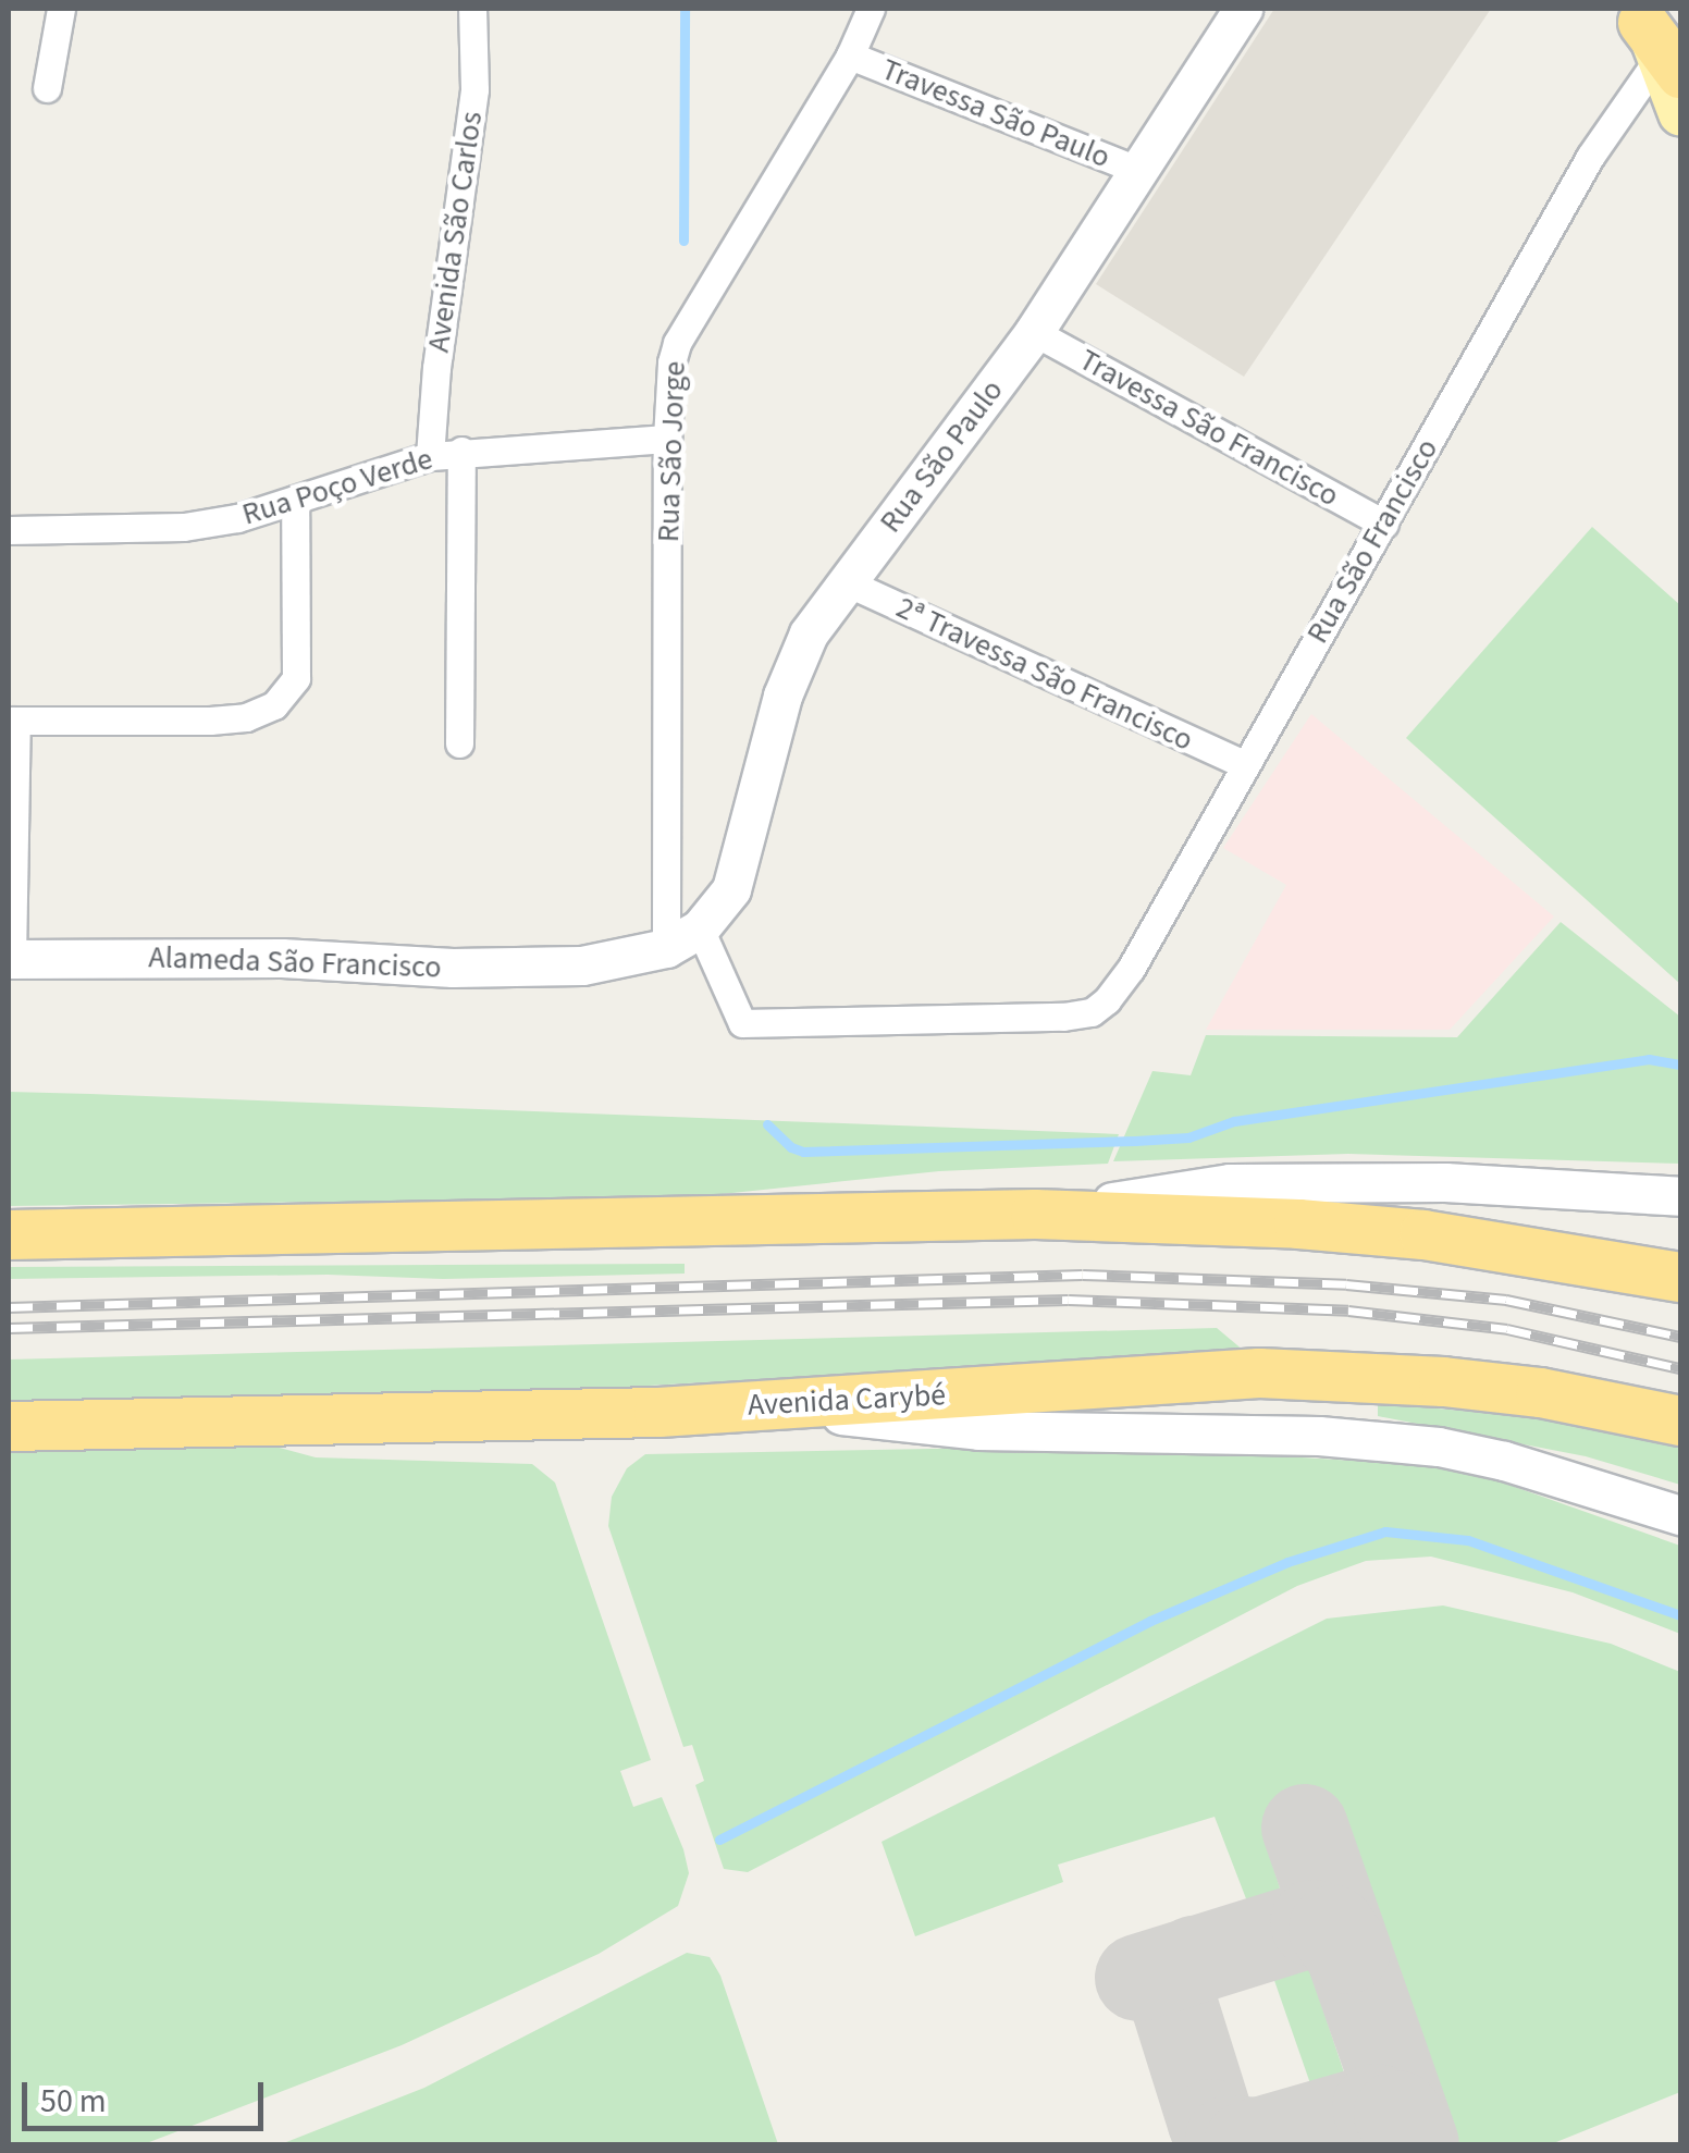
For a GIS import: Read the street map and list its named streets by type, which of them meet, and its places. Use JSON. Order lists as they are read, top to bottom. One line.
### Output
{"streets":{"highway":["Avenida Carybé"],"street":["Travessa São Paulo","Avenida São Carlos","Travessa São Francisco","Rua São Jorge","Rua São Paulo","Rua Poço Verde","Rua São Francisco","2ª Travessa São Francisco","Alameda São Francisco"]},"crossings":[["Travessa São Paulo","Rua São Jorge"],["Travessa São Paulo","Rua São Paulo"],["Avenida São Carlos","Rua Poço Verde"],["Travessa São Francisco","Rua São Paulo"],["Travessa São Francisco","Rua São Francisco"],["Rua São Jorge","Rua Poço Verde"],["Rua São Jorge","Alameda São Francisco"],["Rua São Paulo","Rua São Francisco"],["Rua São Paulo","2ª Travessa São Francisco"],["Rua São Francisco","2ª Travessa São Francisco"]],"scale_bar":"50 m"}
